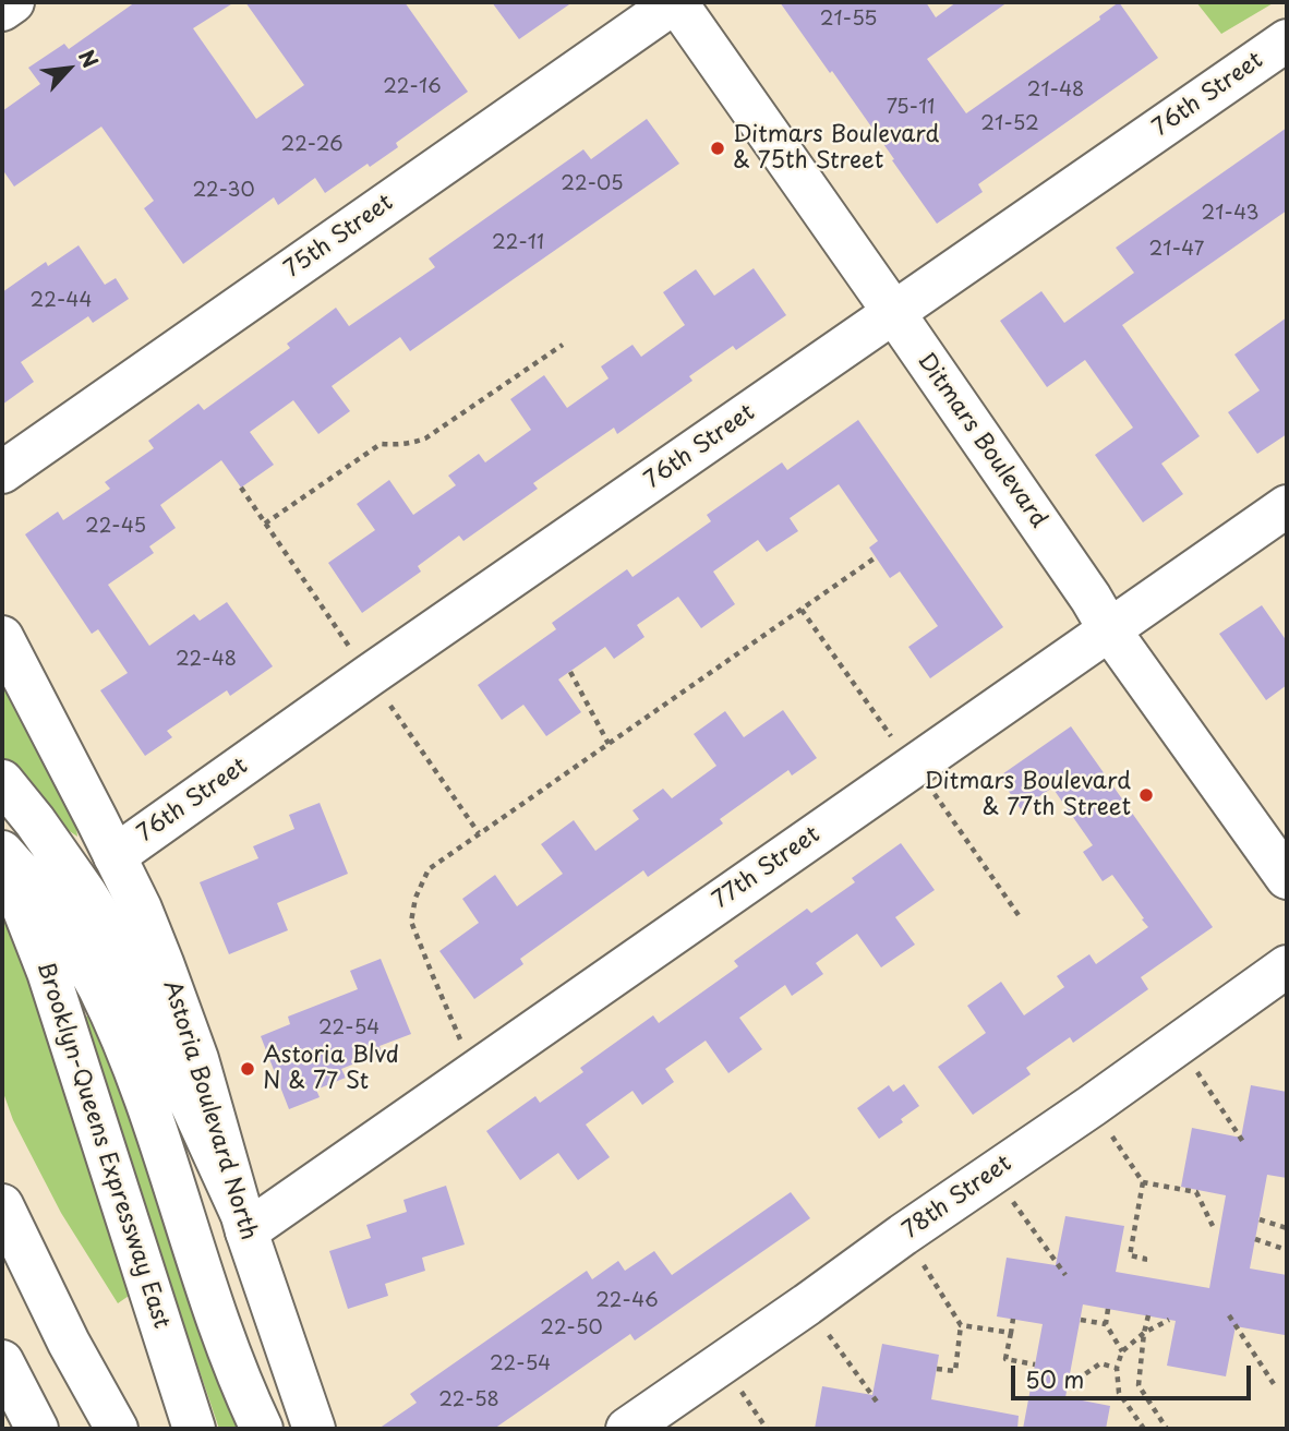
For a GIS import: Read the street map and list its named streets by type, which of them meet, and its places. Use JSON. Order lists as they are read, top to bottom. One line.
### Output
{"streets":{"main road":["76th Street","75th Street","Ditmars Boulevard","77th Street","Astoria Boulevard North","Brooklyn-Queens Expressway East","78th Street"]},"crossings":[["76th Street","Ditmars Boulevard"],["76th Street","Astoria Boulevard North"],["75th Street","Ditmars Boulevard"],["Ditmars Boulevard","77th Street"],["77th Street","Astoria Boulevard North"]],"places":["Ditmars Boulevard & 75th Street","Ditmars Boulevard & 77th Street","Astoria Blvd N & 77 St"],"house_numbers":["21-55","22-16","21-48","75-11","21-52","22-26","22-05","22-30","21-43","22-11","21-47","22-44","22-45","22-48","22-54","22-46","22-50","22-54","22-58"],"scale_bar":"50 m","north":"top right"}
